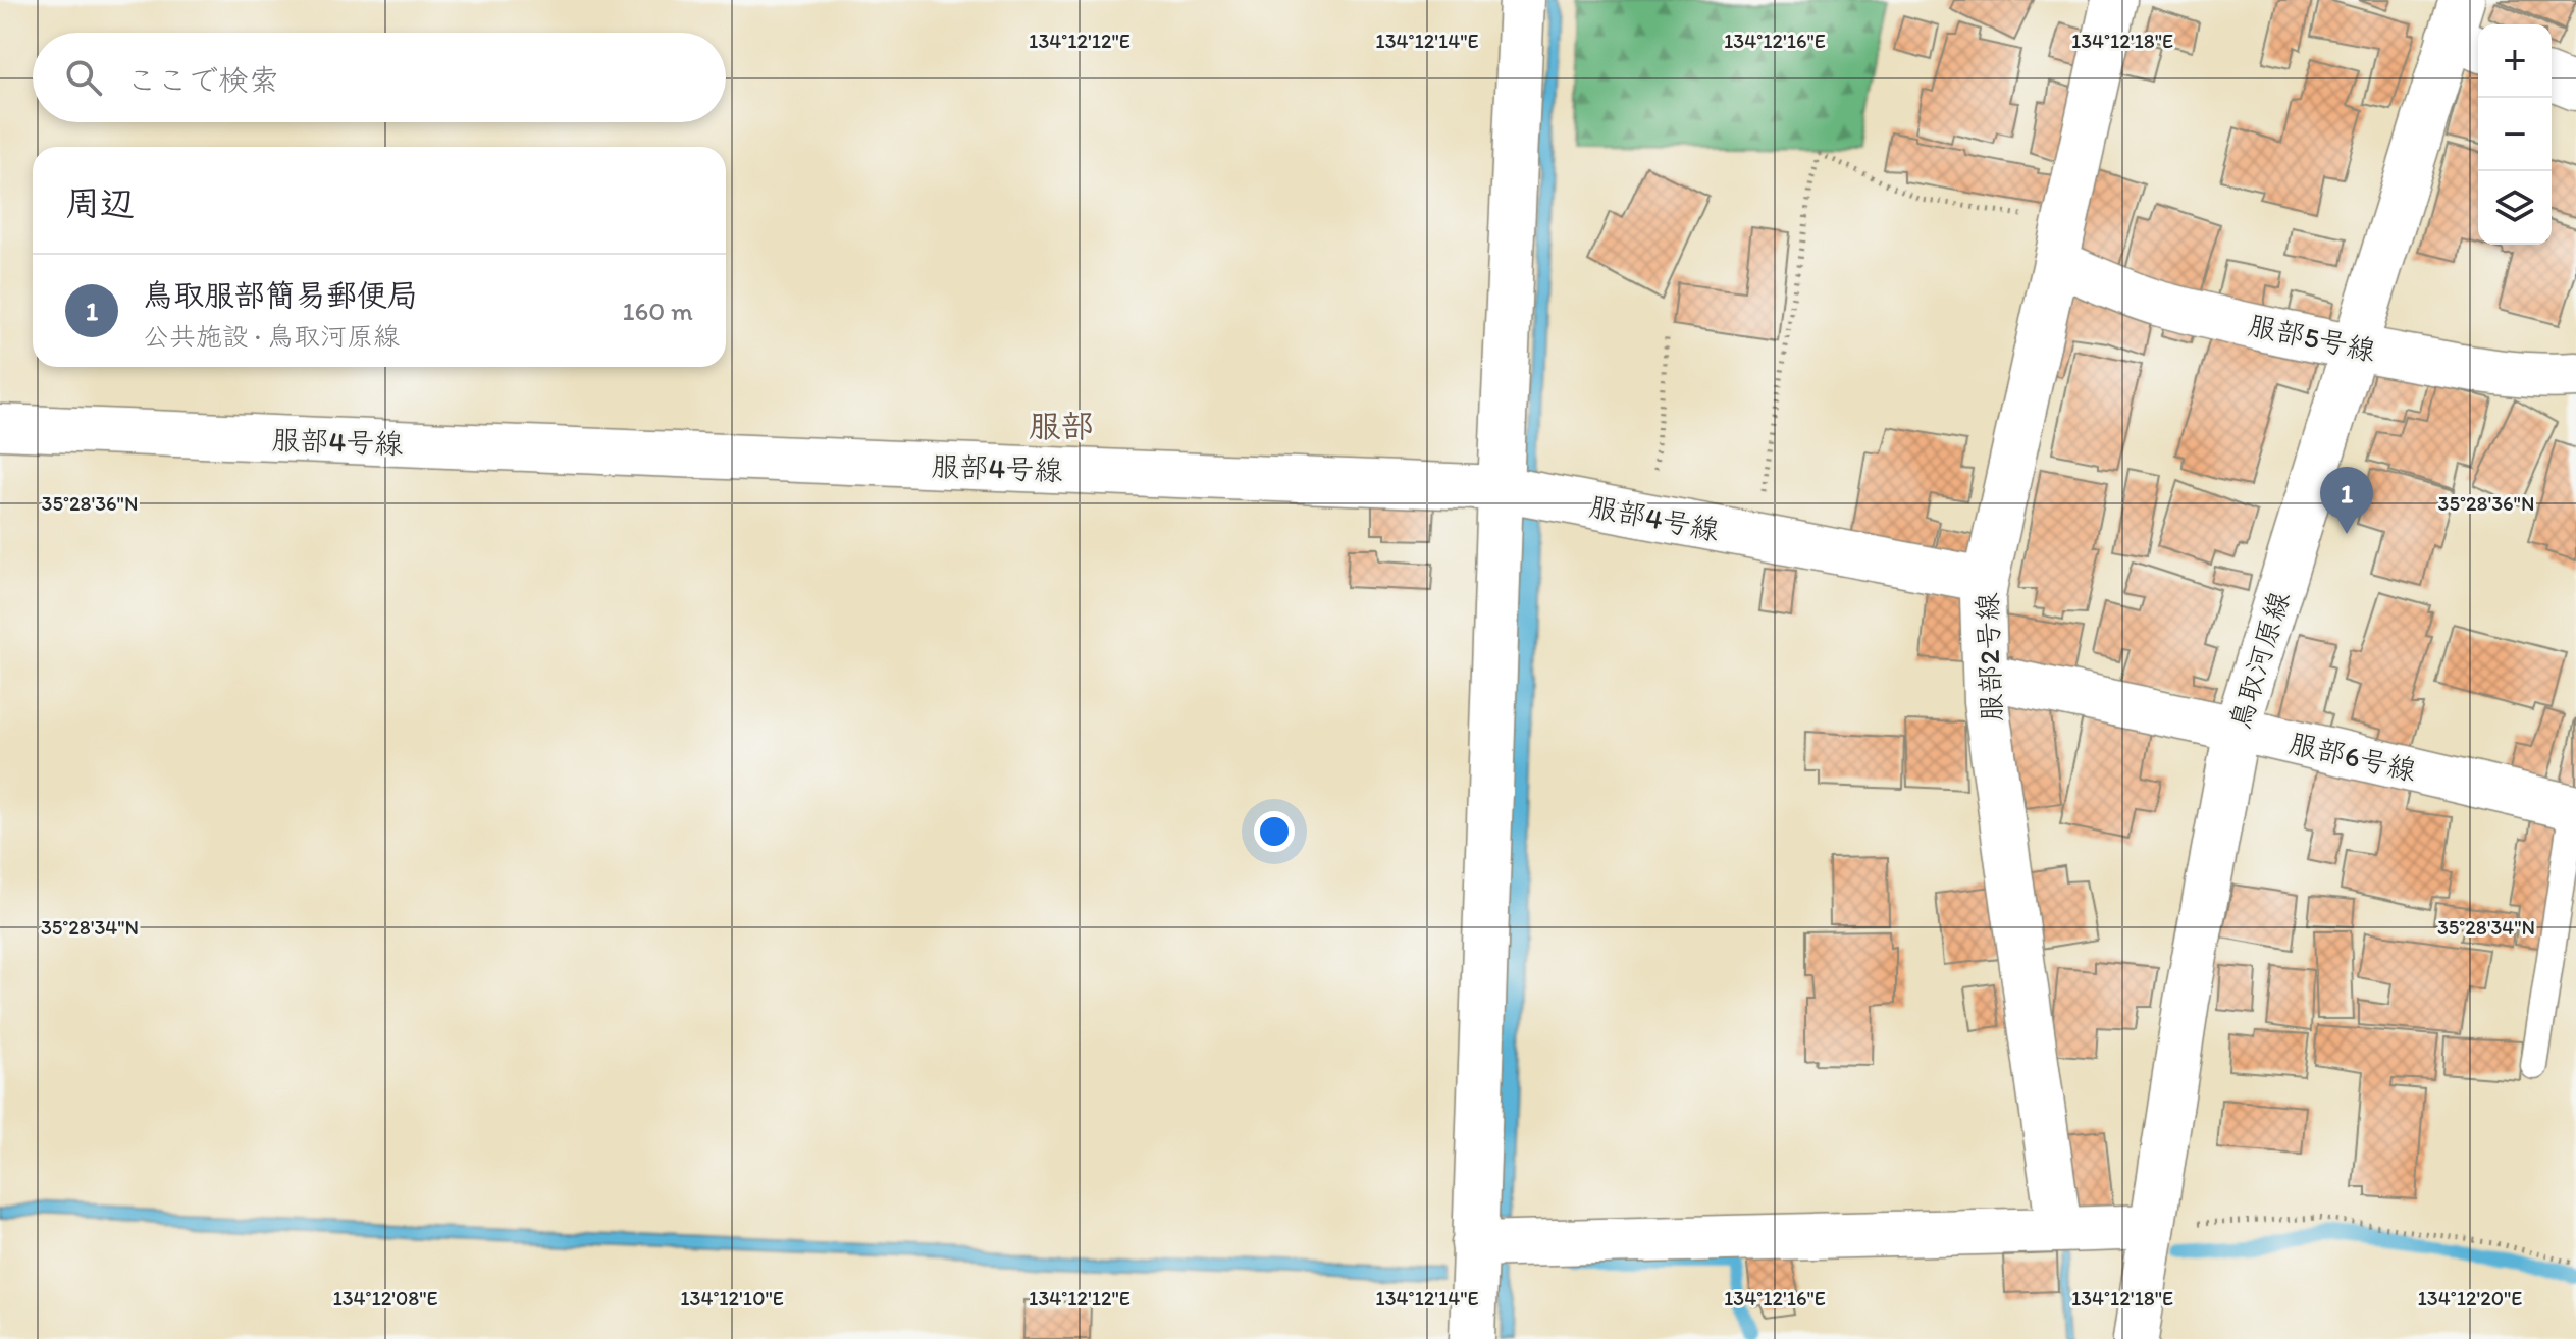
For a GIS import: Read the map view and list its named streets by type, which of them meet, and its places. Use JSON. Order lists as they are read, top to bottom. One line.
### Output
{"streets":{"street":["服部5号線","服部4号線","服部2号線","鳥取河原線","服部6号線"]},"crossings":[["服部5号線","服部2号線"],["服部5号線","鳥取河原線"],["服部4号線","服部2号線"],["服部2号線","服部6号線"],["鳥取河原線","服部6号線"]],"districts":["服部"],"page":{"map_buttons":["+","−"],"search":"ここで検索","heading":"周辺","list":[{"mark":"1","name":"鳥取服部簡易郵便局","note":"公共施設 · 鳥取河原線","value":"160 m"}],"pins":"1"},"coordinates":["134°12'12\"E","134°12'14\"E","134°12'16\"E","134°12'18\"E","35°28'36\"N","35°28'34\"N","134°12'08\"E","134°12'10\"E","134°12'20\"E"]}
